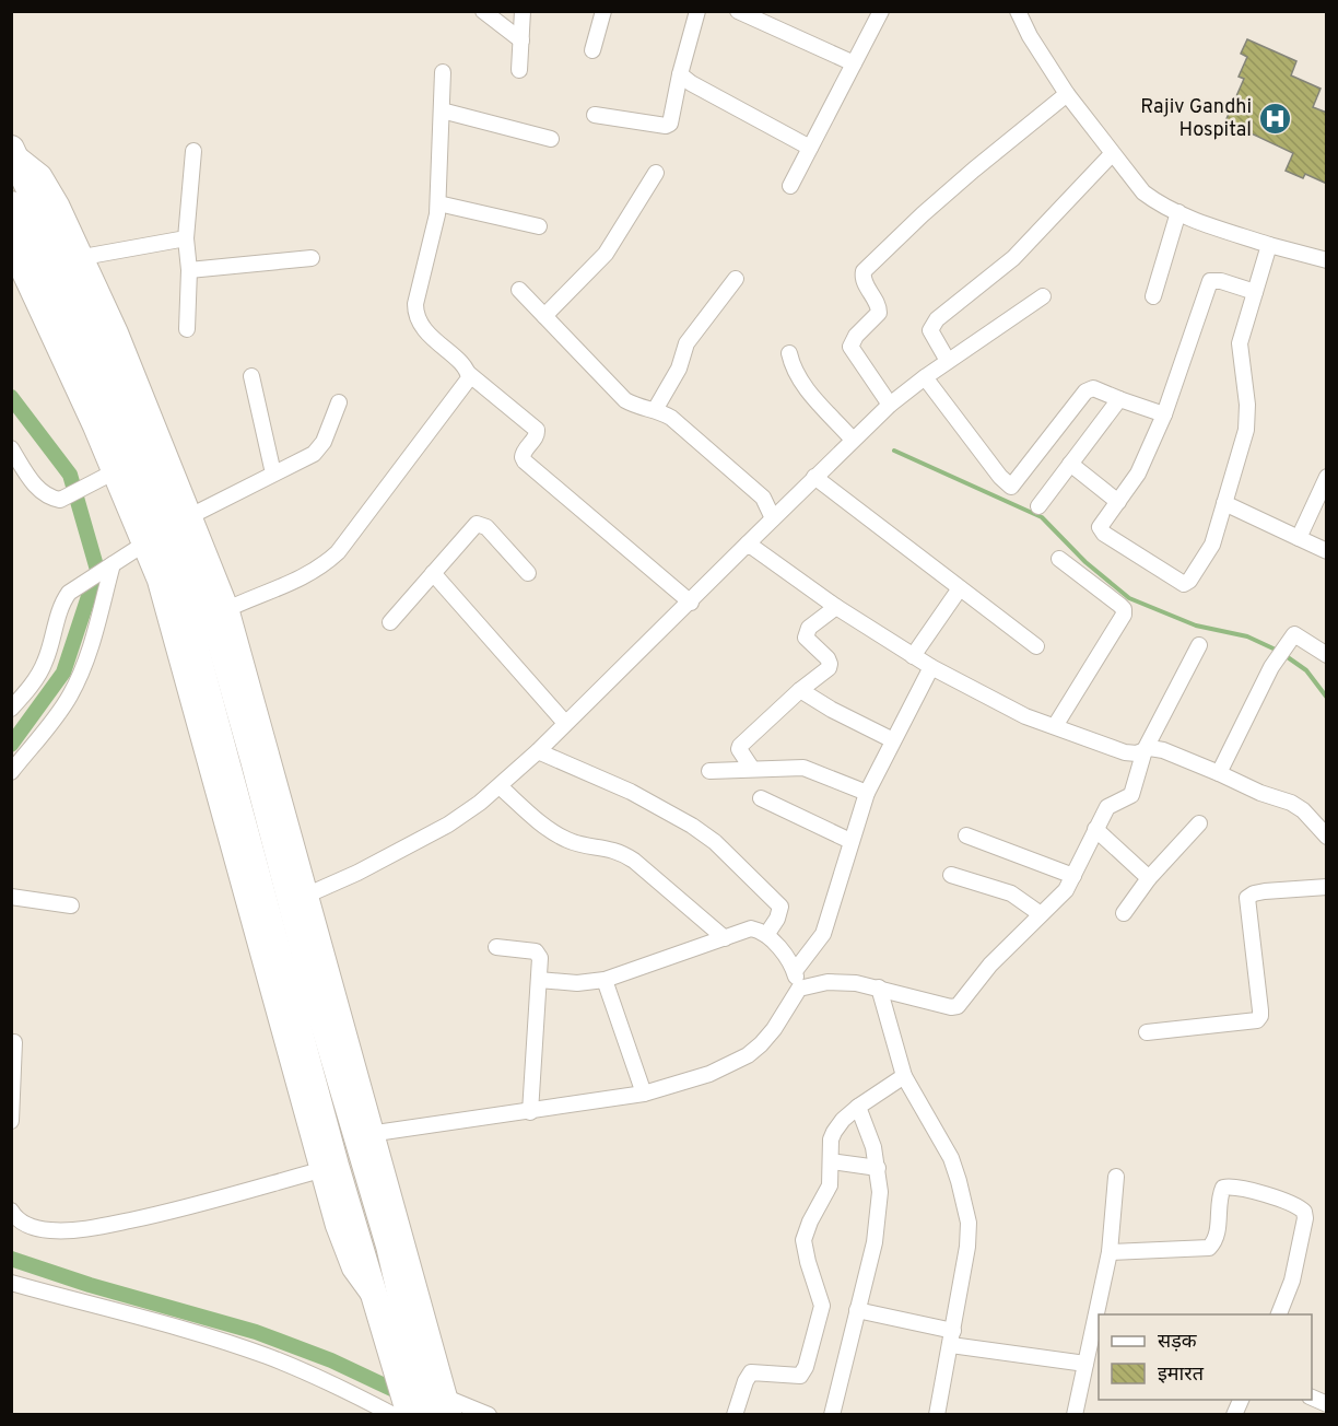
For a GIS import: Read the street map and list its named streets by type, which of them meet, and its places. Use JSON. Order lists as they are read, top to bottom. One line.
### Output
{"places":{"hospital":["Rajiv Gandhi Hospital"]},"legend":["सड़क","इमारत"]}
